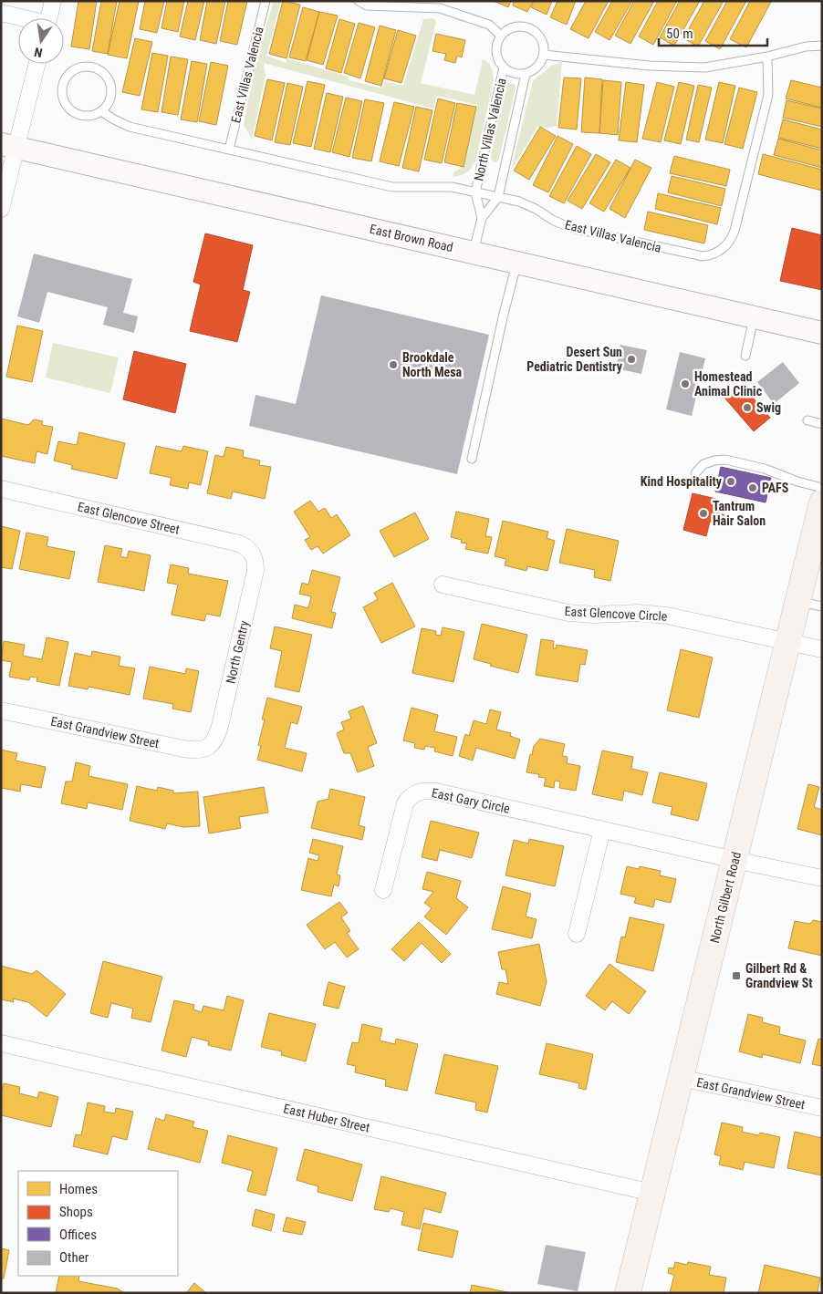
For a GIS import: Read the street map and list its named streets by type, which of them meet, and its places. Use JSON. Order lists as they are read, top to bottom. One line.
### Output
{"streets":{"main road":["East Brown Road","North Gilbert Road"],"street":["East Glencove Street","East Glencove Circle","North Gentry","East Grandview Street","East Gary Circle","East Huber Street"],"lane":["East Villas Valencia","North Villas Valencia"]},"crossings":[["East Villas Valencia","North Villas Valencia"],["North Villas Valencia","East Brown Road"],["East Glencove Street","North Gentry"],["East Glencove Circle","North Gilbert Road"],["North Gentry","East Grandview Street"],["East Grandview Street","North Gilbert Road"],["East Gary Circle","North Gilbert Road"],["North Gilbert Road","East Huber Street"]],"places":{"other":["Desert Sun Pediatric Dentistry","Brookdale North Mesa","Homestead Animal Clinic","Swig","Kind Hospitality","PAFS","Tantrum Hair Salon"],"transit":["Gilbert Rd & Grandview St"]},"legend":["Homes","Shops","Offices","Other"],"scale_bar":"50 m","north":"bottom"}
